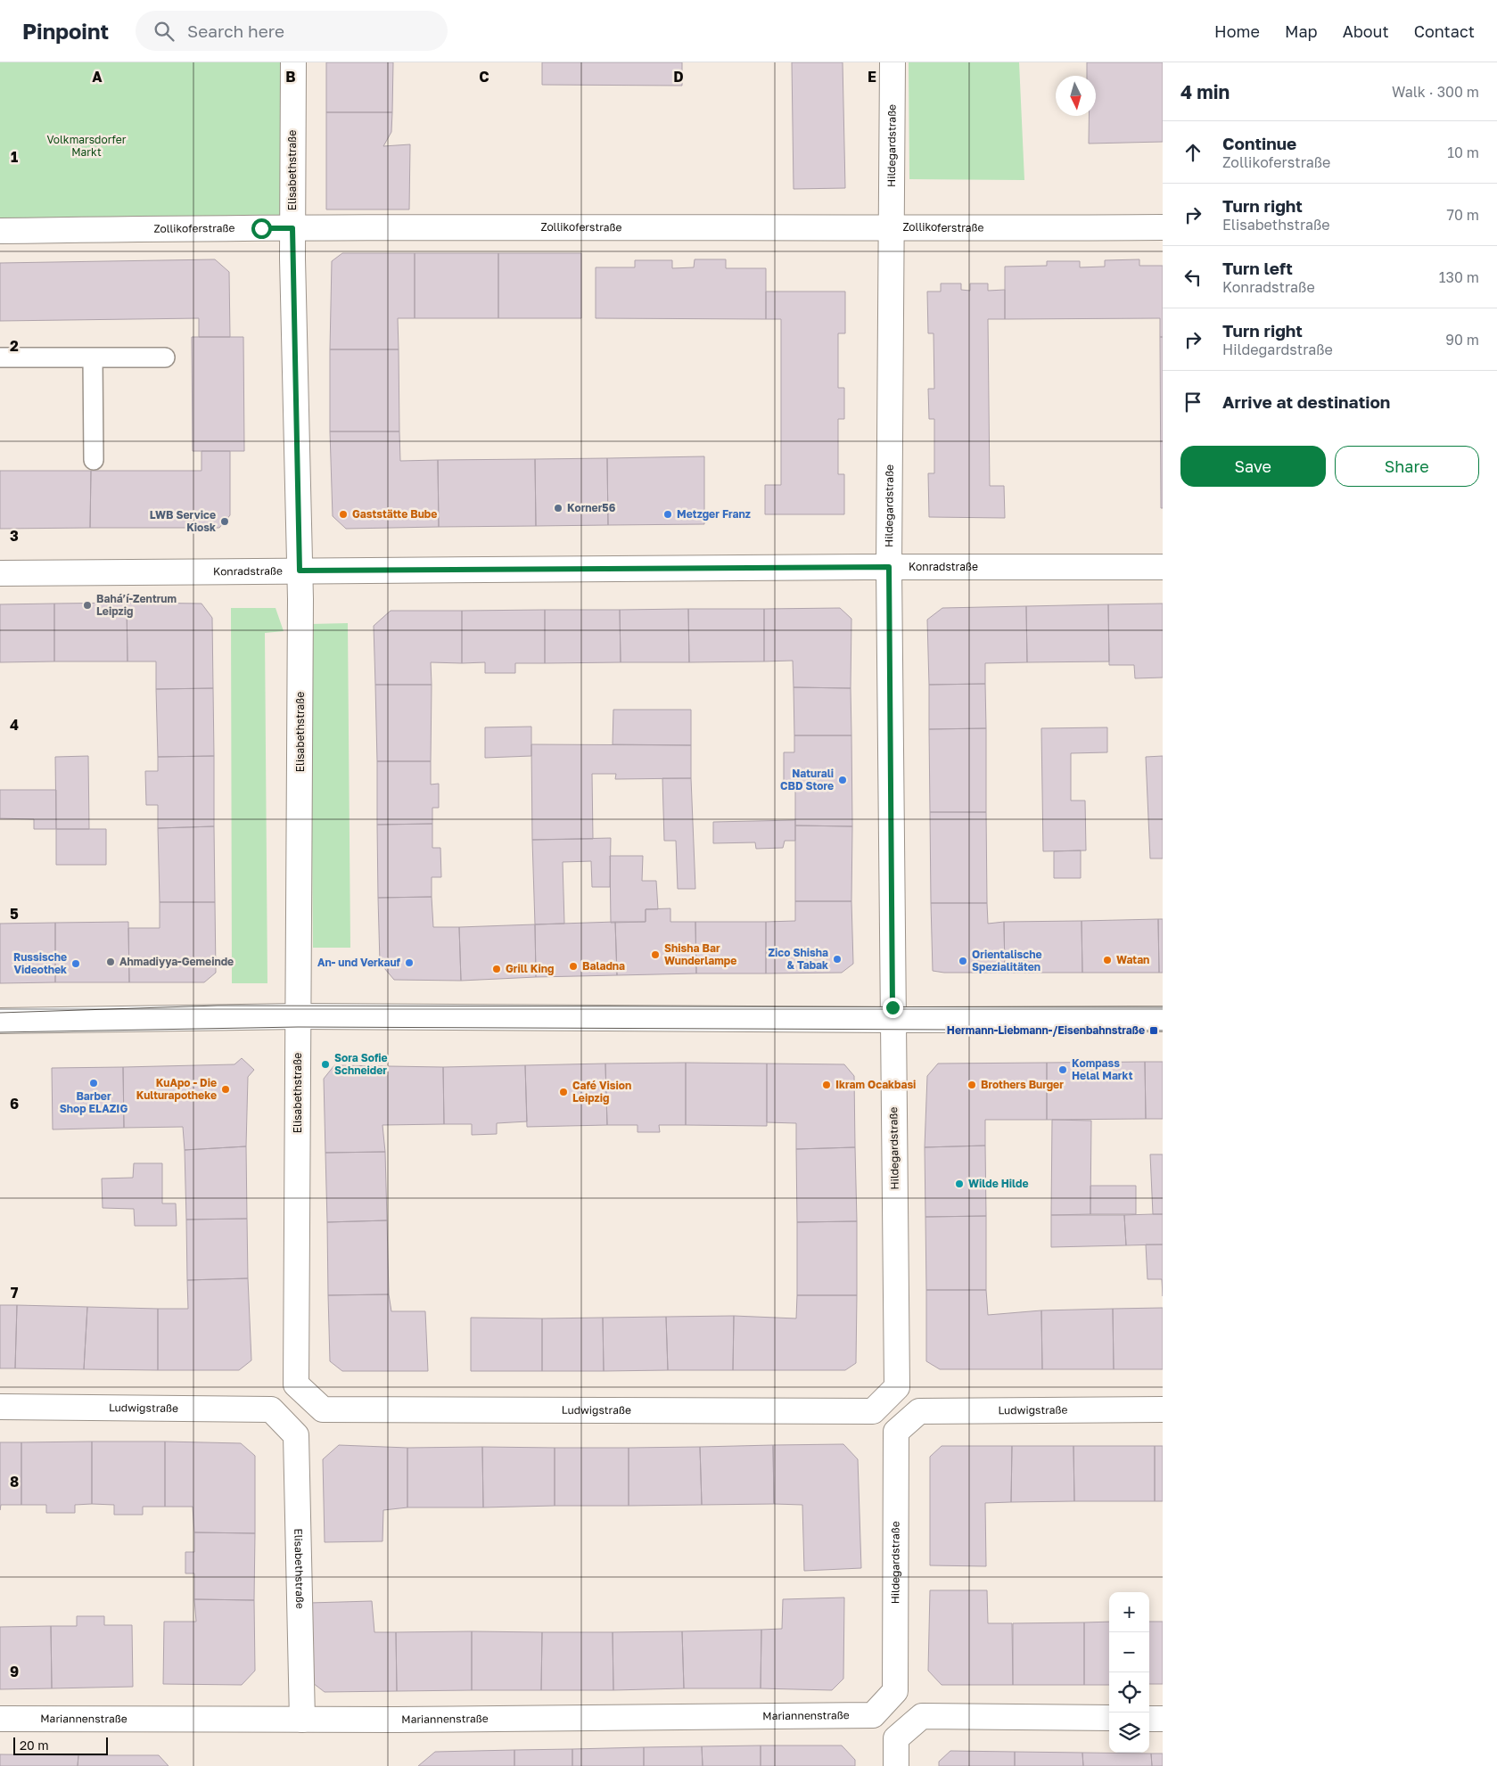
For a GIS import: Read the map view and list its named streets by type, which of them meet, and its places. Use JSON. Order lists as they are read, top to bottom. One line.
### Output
{"streets":{"street":["Hildegardstraße","Elisabethstraße","Zollikoferstraße","Konradstraße","Ludwigstraße","Mariannenstraße"]},"crossings":[["Hildegardstraße","Zollikoferstraße"],["Hildegardstraße","Konradstraße"],["Hildegardstraße","Ludwigstraße"],["Hildegardstraße","Mariannenstraße"],["Elisabethstraße","Zollikoferstraße"],["Elisabethstraße","Konradstraße"],["Elisabethstraße","Ludwigstraße"],["Elisabethstraße","Mariannenstraße"]],"parks":["Volkmarsdorfer Markt"],"places":{"other":["Korner56","Gaststätte Bube","Metzger Franz","LWB Service Kiosk","Bahá’í-Zentrum Leipzig","Naturali CBD Store","Shisha Bar Wunderlampe","Zico Shisha & Tabak","Watan","Orientalische Spezialitäten","Ahmadiyya-Gemeinde","An- und Verkauf","Russische Videothek","Baladna","Grill King","Sora Sofie Schneider","Kompass Helal Markt","Barber Shop ELAZIG","Ikram Ocakbasi","Brothers Burger","KuApo - Die Kulturapotheke","Café Vision Leipzig","Wilde Hilde"],"transit":["Hermann-Liebmann-/Eisenbahnstraße"]},"scale_bar":"20 m","north":"bottom","page":{"header":"Pinpoint","search":"Search here","nav":["Home","Map","About","Contact"],"heading":["4 min","Walk · 300 m"],"list":[["Continue","Zollikoferstraße","10 m"],["Turn right","Elisabethstraße","70 m"],["Turn left","Konradstraße","130 m"],["Turn right","Hildegardstraße","90 m"],"Arrive at destination"],"buttons":["Save","Share"],"map_buttons":["+","−"],"scale":"20 m"},"grid":{"columns":["A","B","C","D","E"],"rows":["1","2","3","4","5","6","7","8","9"]}}
